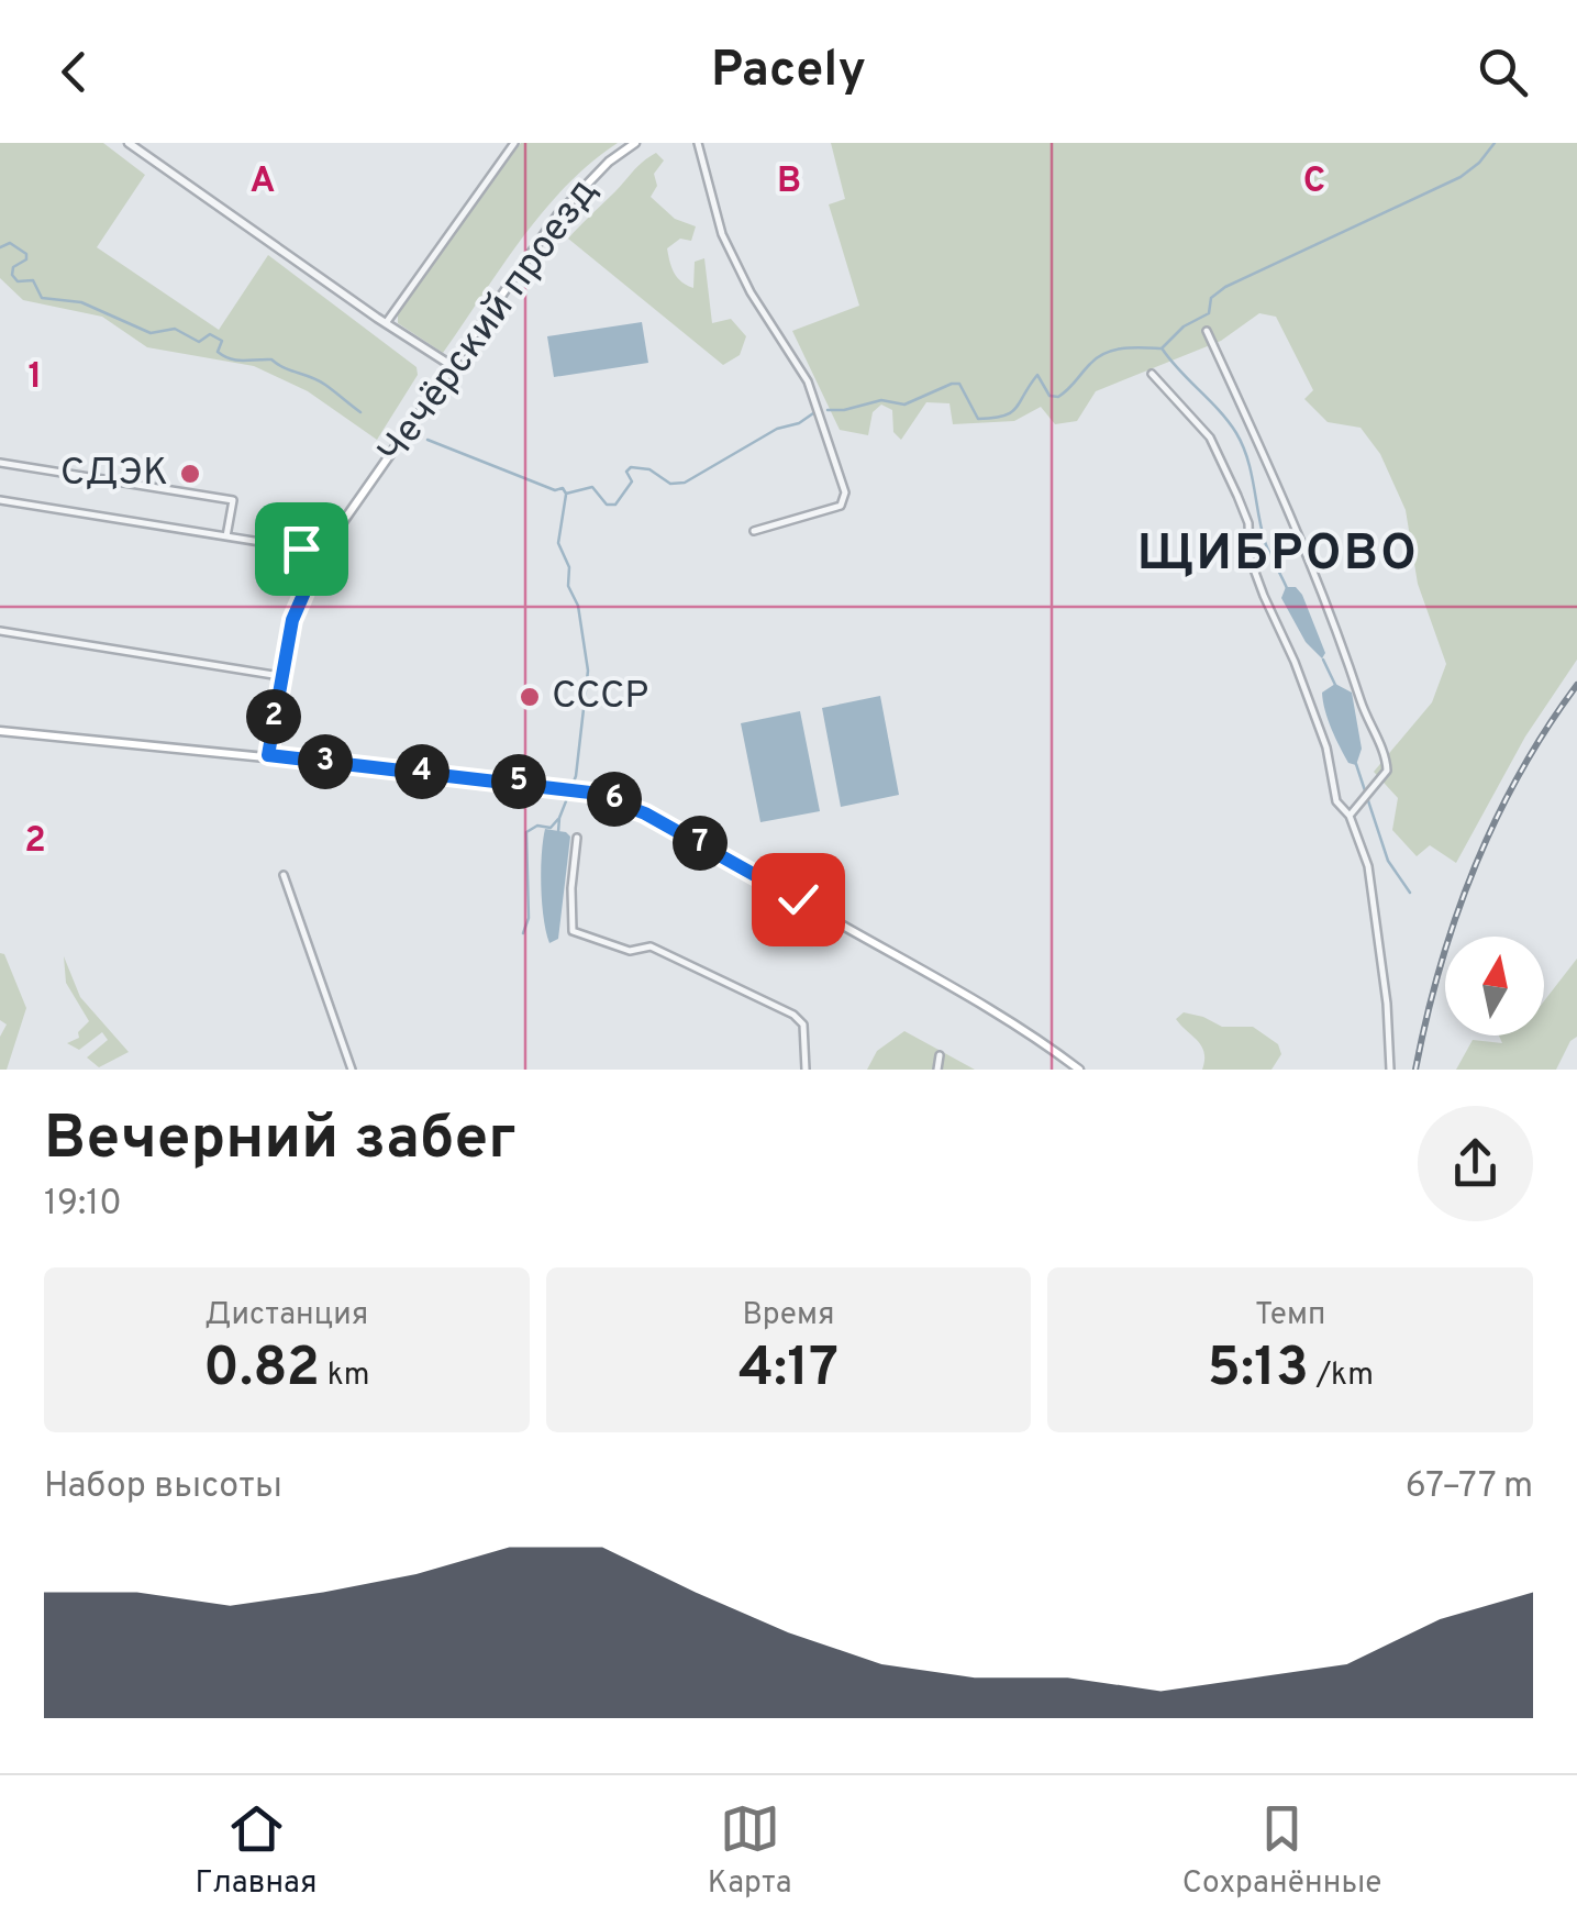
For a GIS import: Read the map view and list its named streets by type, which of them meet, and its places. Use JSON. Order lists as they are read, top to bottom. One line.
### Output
{"streets":{"main road":["Чечёрский проезд"]},"districts":["ЩИБРОВО"],"places":["СДЭК","СССР"],"north":"top","page":{"header":"Pacely","pins":["2","3","4","5","6","7"],"heading":["Вечерний забег","19:10"],"stats":[["Дистанция","0.82 km"],["Время","4:17"],["Темп","5:13 /km"]],"chart":["Набор высоты","67–77 m"],"tabs":["Главная","Карта","Сохранённые"]},"grid":{"columns":["A","B","C"],"rows":["1","2"]}}
